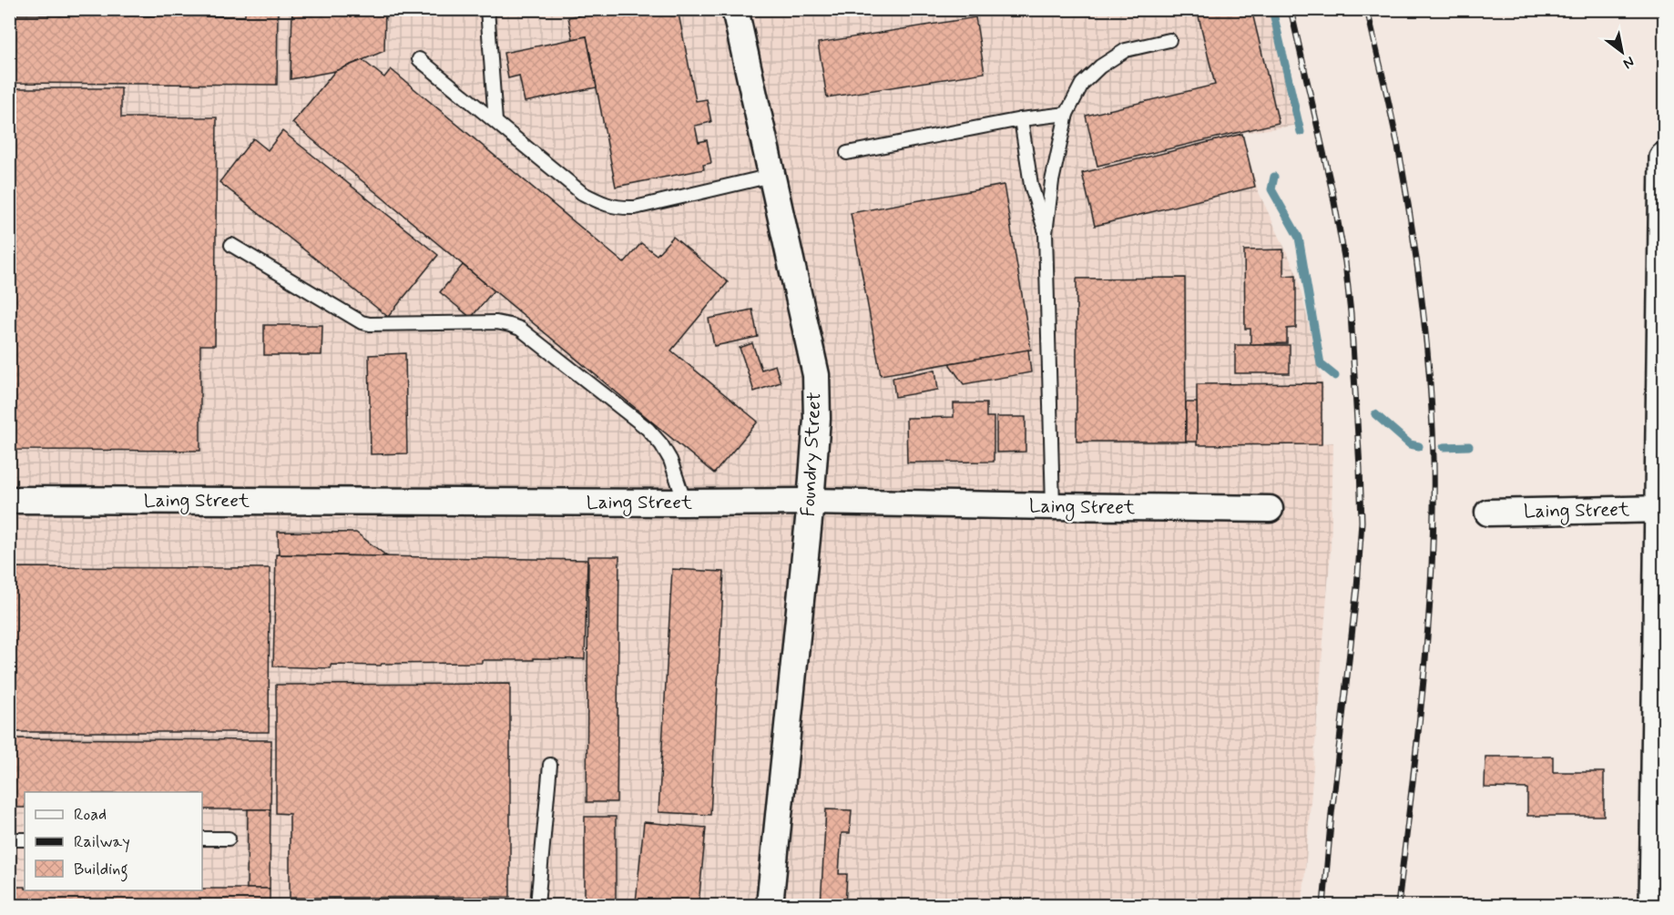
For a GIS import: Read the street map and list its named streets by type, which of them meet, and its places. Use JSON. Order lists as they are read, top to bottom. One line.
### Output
{"streets":{"street":["Foundry Street","Laing Street"]},"crossings":[["Foundry Street","Laing Street"]],"legend":["Road","Railway","Building"],"north":"bottom right"}
